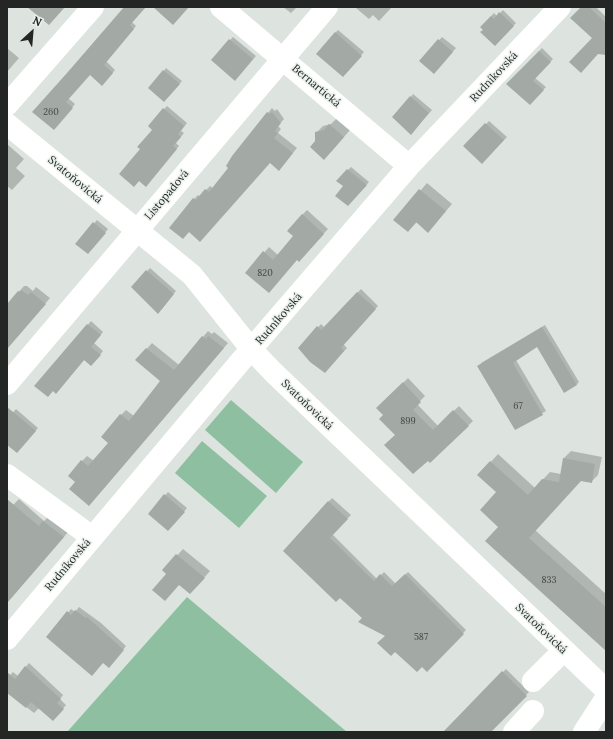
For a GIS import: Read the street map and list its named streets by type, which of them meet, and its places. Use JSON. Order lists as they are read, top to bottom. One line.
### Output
{"streets":{"street":["Rudníkovská","Bernartická","Svatoňovická","Listopadová"]},"crossings":[["Rudníkovská","Bernartická"],["Rudníkovská","Svatoňovická"],["Bernartická","Listopadová"],["Svatoňovická","Listopadová"]],"house_numbers":["260","820","67","899","833","587"],"north":"top right"}
